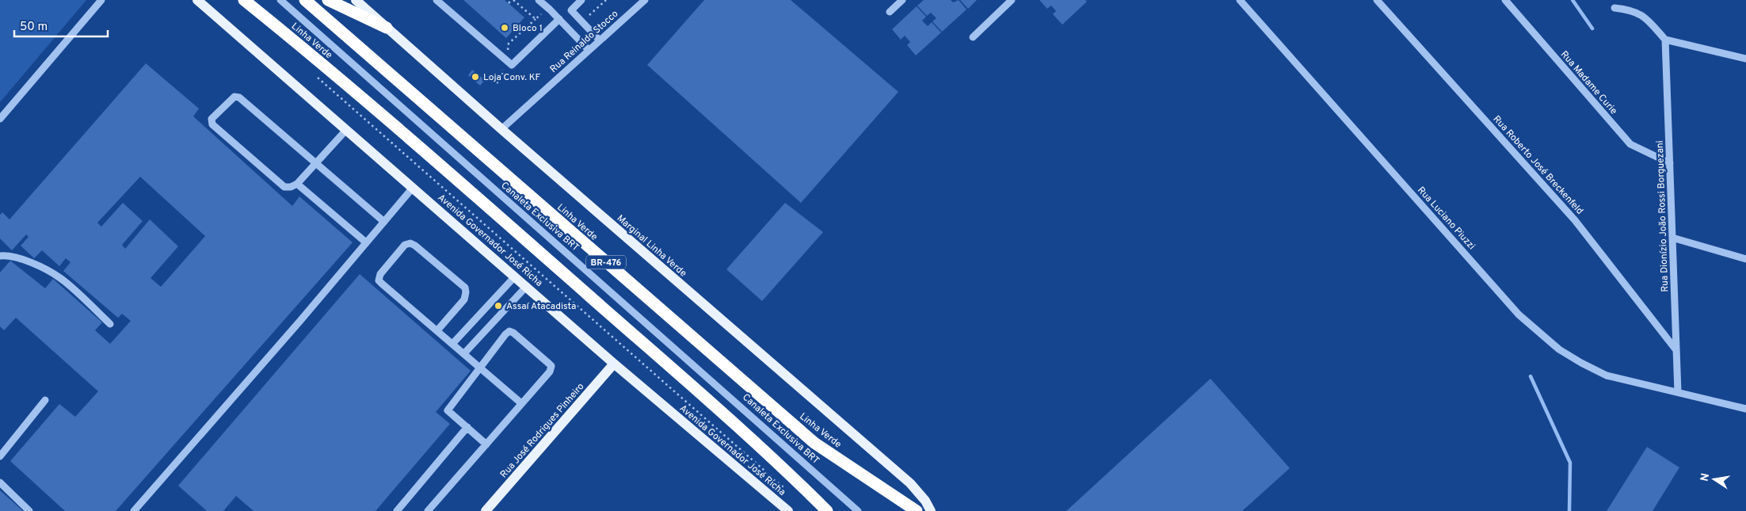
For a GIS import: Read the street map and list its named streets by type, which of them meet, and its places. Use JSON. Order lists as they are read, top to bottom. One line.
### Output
{"streets":{"highway":["Linha Verde","BR-476"],"main road":["Avenida Governador José Richa","Marginal Linha Verde","Rua José Rodrigues Pinheiro"],"street":["Rua Reinaldo Stocco","Rua Madame Curie","Rua Roberto José Breckenfeld","Canaleta Exclusiva BRT","Rua Dionízio João Rossi Borguezani","Rua Luciano Piuzzi"]},"crossings":[["Rua Reinaldo Stocco","Marginal Linha Verde"],["Rua Madame Curie","Rua Dionízio João Rossi Borguezani"],["Rua Roberto José Breckenfeld","Rua Dionízio João Rossi Borguezani"],["Rua Dionízio João Rossi Borguezani","Rua Luciano Piuzzi"],["Avenida Governador José Richa","Rua José Rodrigues Pinheiro"]],"places":["Bloco 1","Loja Conv. KF","Assaí Atacadista"],"scale_bar":"50 m","north":"left"}
